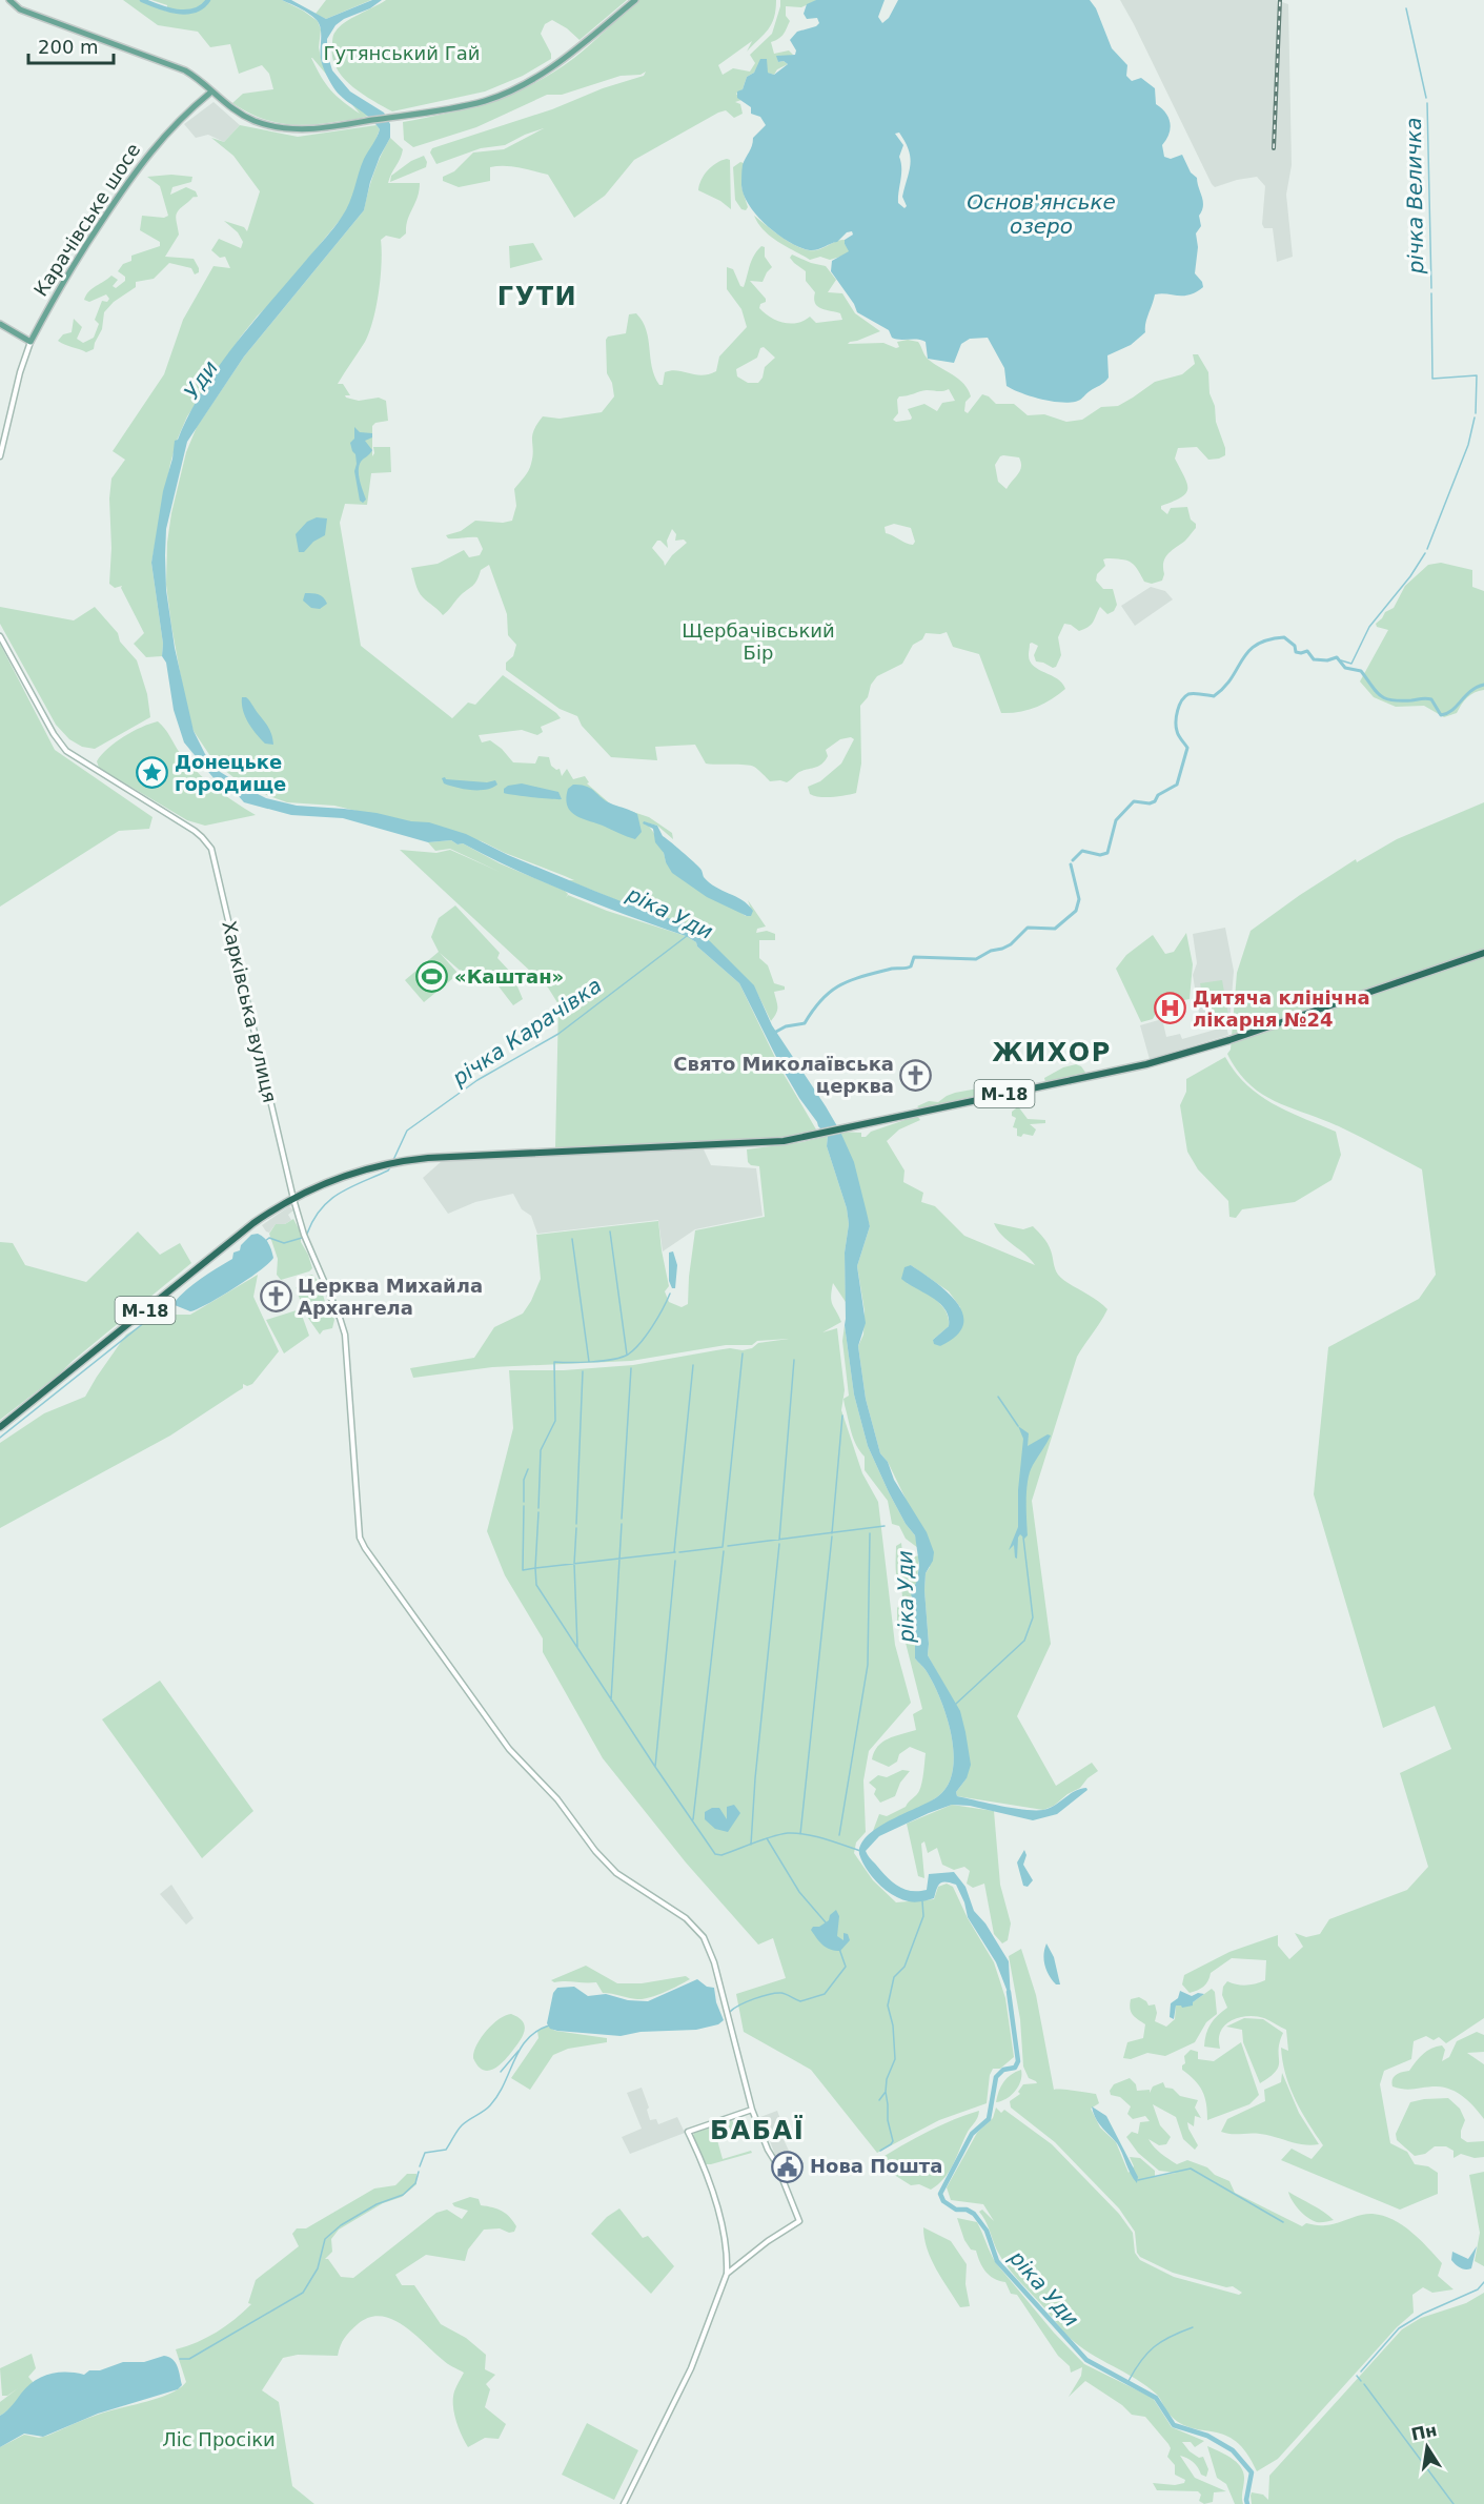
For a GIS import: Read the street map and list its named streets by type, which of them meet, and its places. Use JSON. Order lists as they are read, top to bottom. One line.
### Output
{"streets":{"highway":["М-18"],"main road":["Карачівське шосе"],"street":["Харківська вулиця"]},"crossings":[["Харківська вулиця","М-18"]],"districts":["ГУТИ","ЖИХОР","БАБАЇ"],"water":["річка Величка","Основ'янське озеро","Уди","ріка Уди","річка Карачівка"],"parks":["Гутянський Гай","Щербачівський Бір","Ліс Просіки"],"places":{"place":["Донецьке городище"],"sports":["«Каштан»"],"hospital":["Дитяча клінічна лікарня №24"],"church":["Свято Миколаївська церква","Церква Михайла Архангела"],"public building":["Нова Пошта"]},"scale_bar":"200 m","north":"top"}
